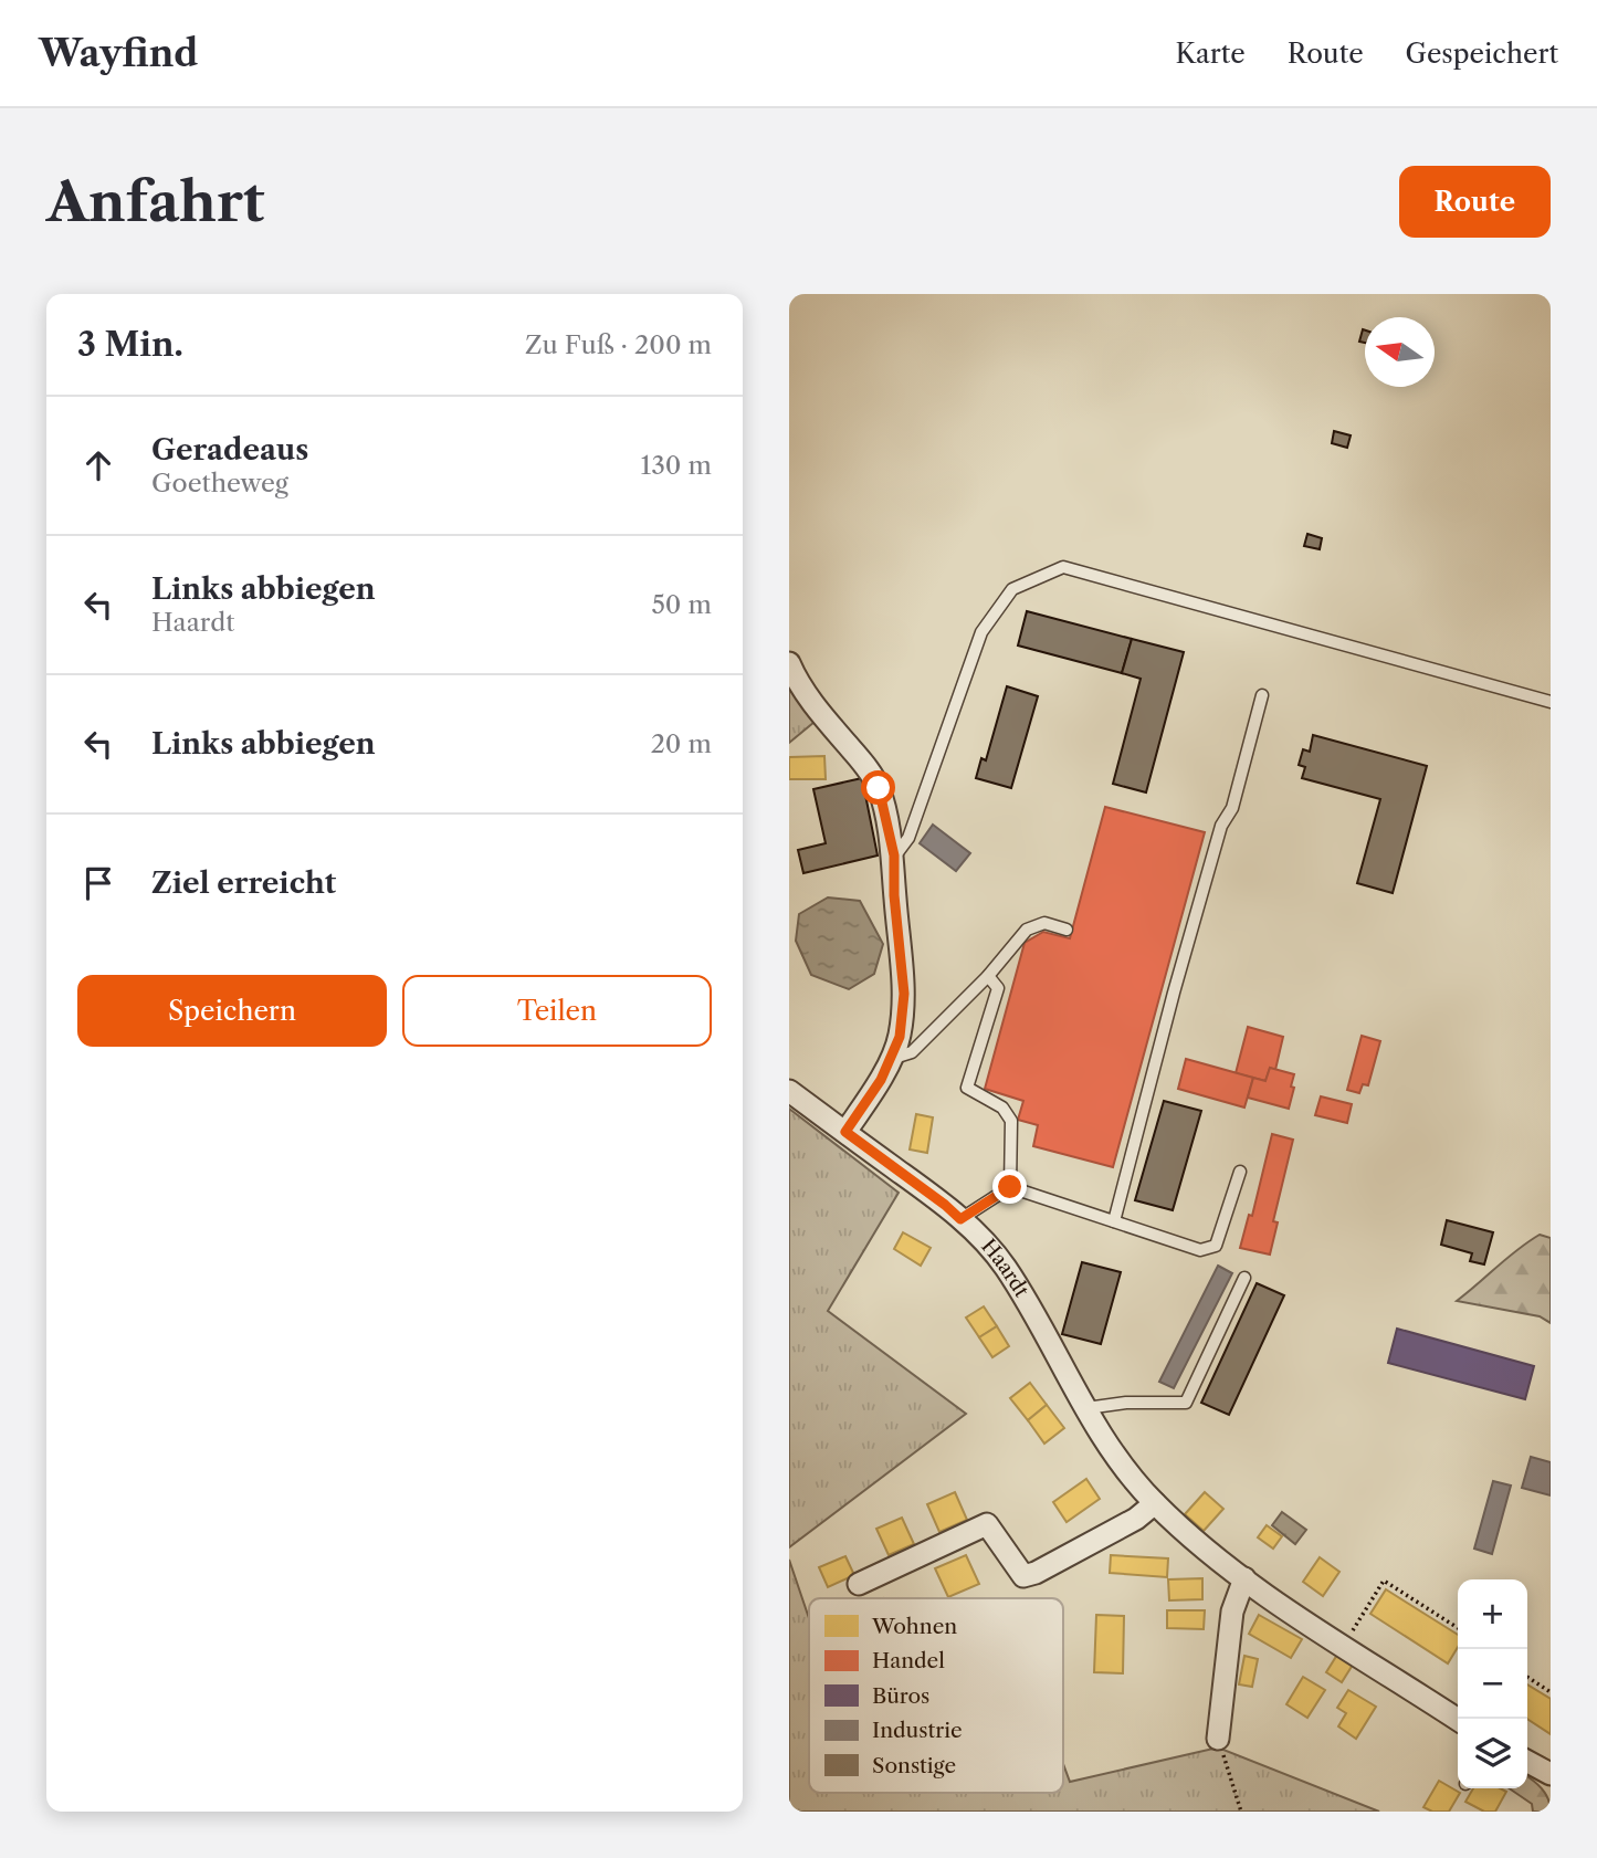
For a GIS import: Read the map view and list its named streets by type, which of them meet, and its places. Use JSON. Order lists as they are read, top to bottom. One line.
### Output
{"streets":{"street":["Haardt"]},"legend":["Wohnen","Handel","Büros","Industrie","Sonstige"],"north":"left","page":{"header":"Wayfind","nav":["Karte","Route","Gespeichert"],"buttons":["Route",["Speichern","Teilen"]],"title":"Anfahrt","heading":["3 Min.","Zu Fuß · 200 m"],"list":[["Geradeaus","Goetheweg","130 m"],["Links abbiegen","Haardt","50 m"],["Links abbiegen","20 m"],"Ziel erreicht"],"map_buttons":["+","−"]}}
